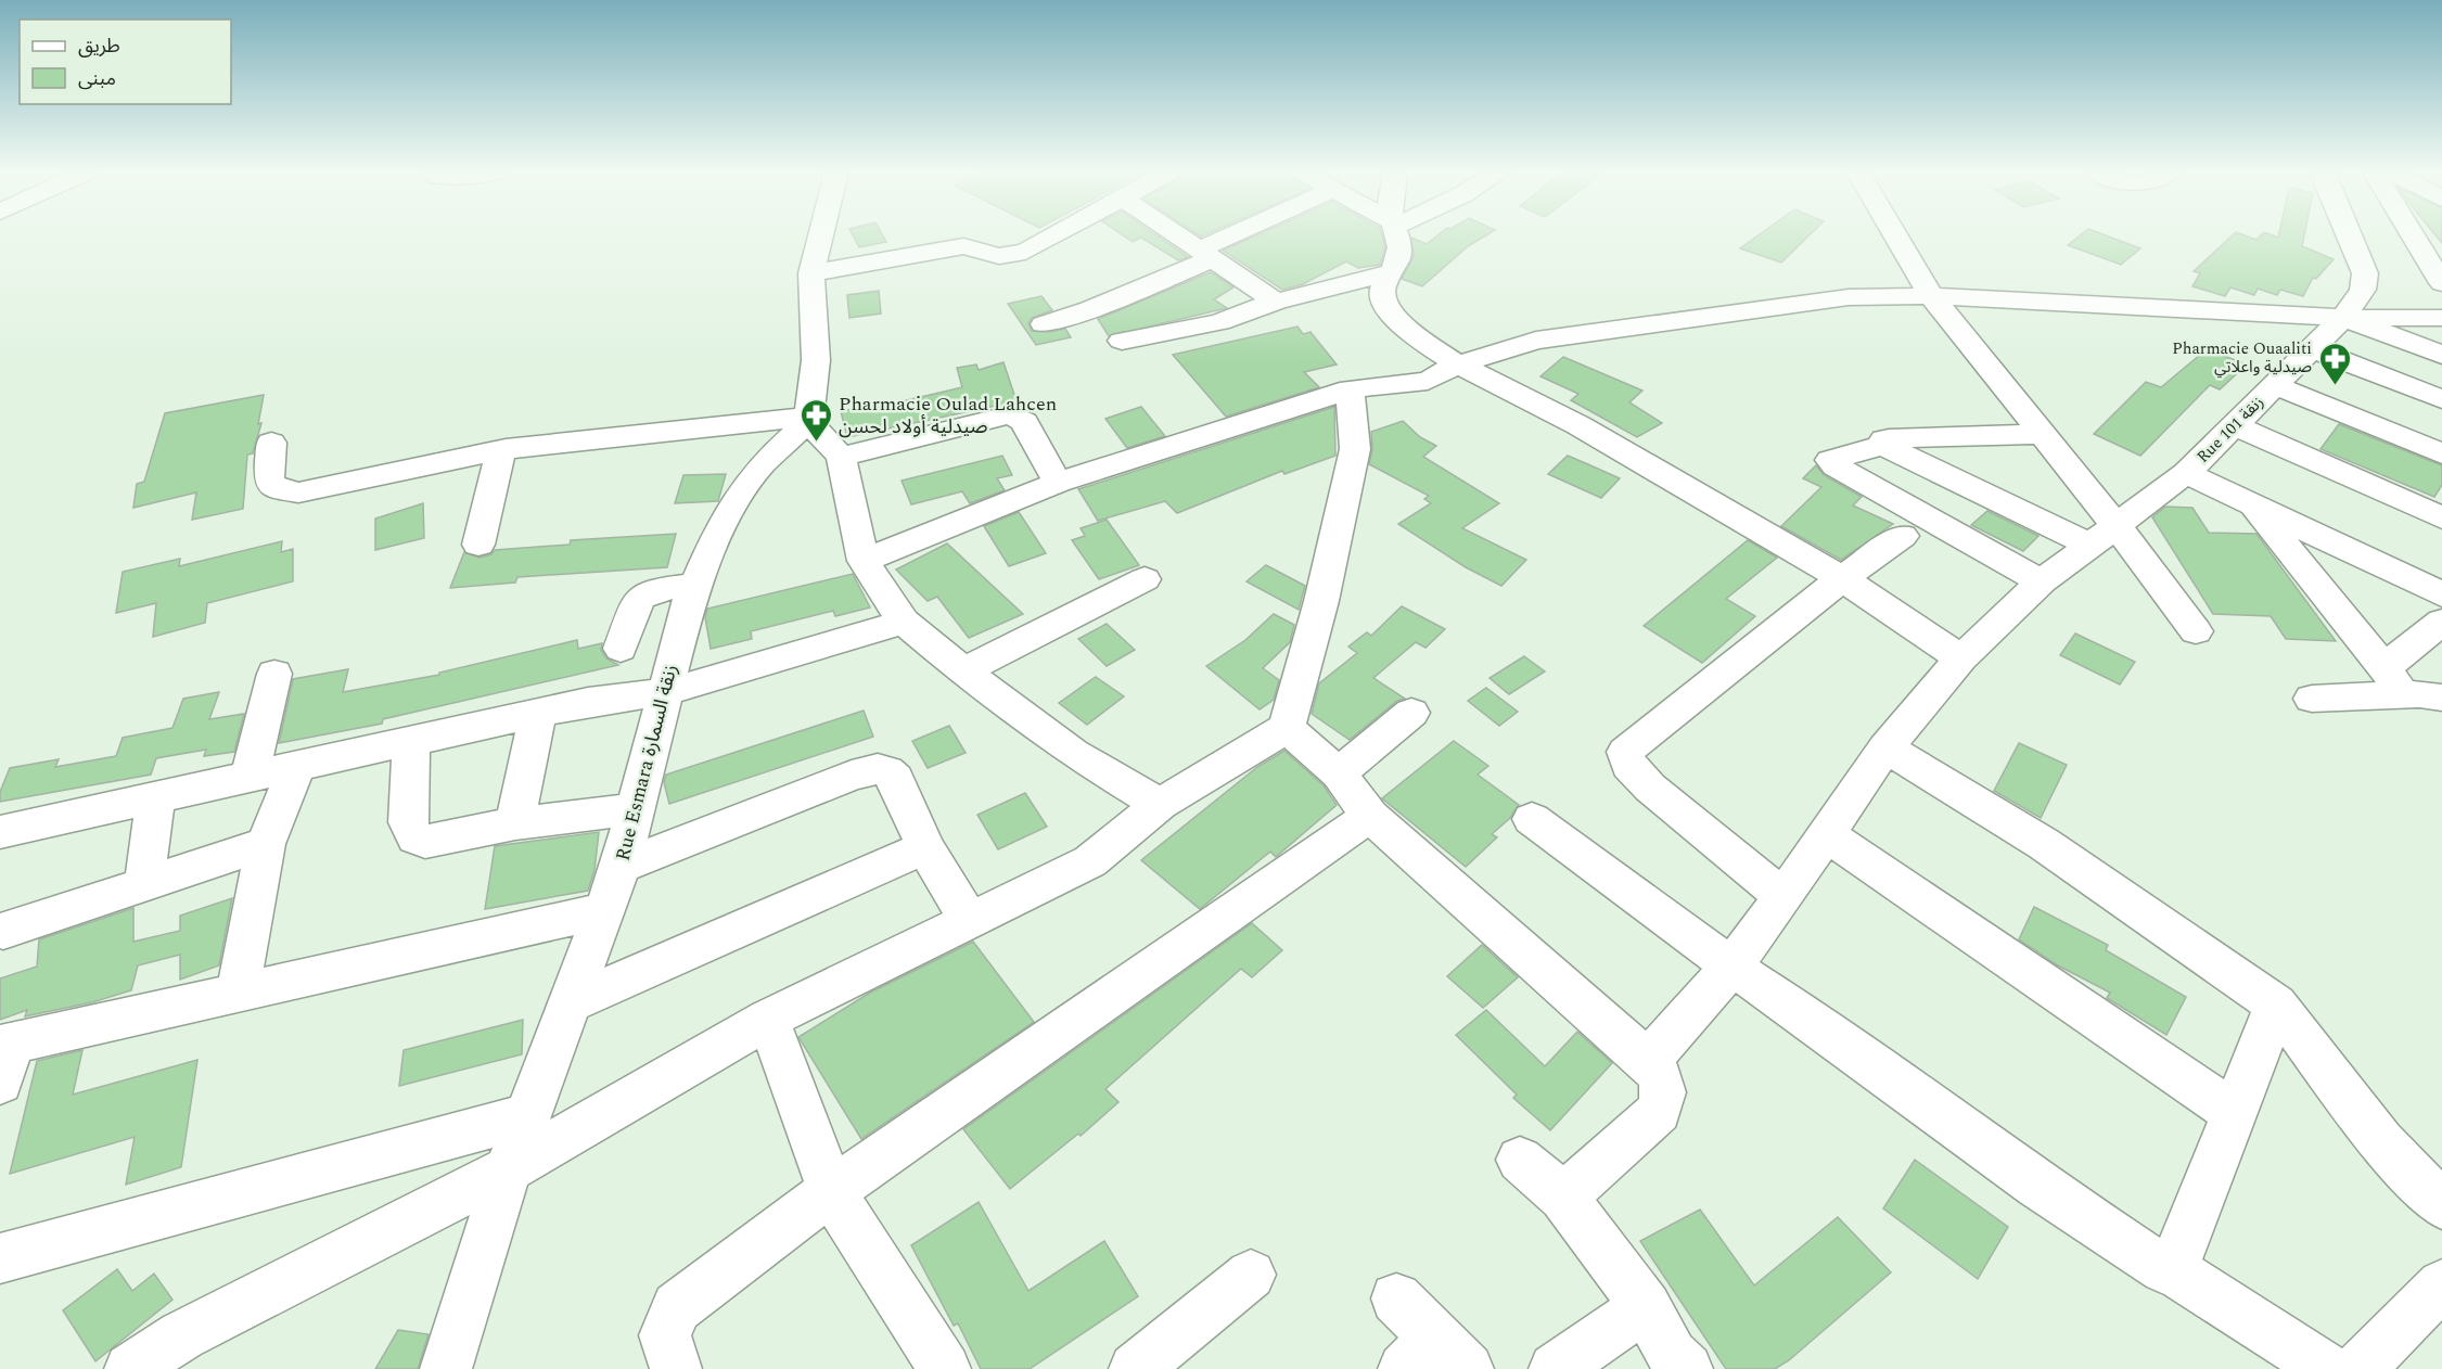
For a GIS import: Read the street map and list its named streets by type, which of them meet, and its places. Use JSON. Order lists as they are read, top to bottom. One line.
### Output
{"streets":{"street":["Rue 101 زنقة","Rue Esmara زنقة السمارة"]},"places":{"pharmacy":["Pharmacie Ouaaliti صيدلية واعلاتي","Pharmacie Oulad Lahcen صيدلية أولاد لحسن"]},"legend":["طريق","مبنى"]}
